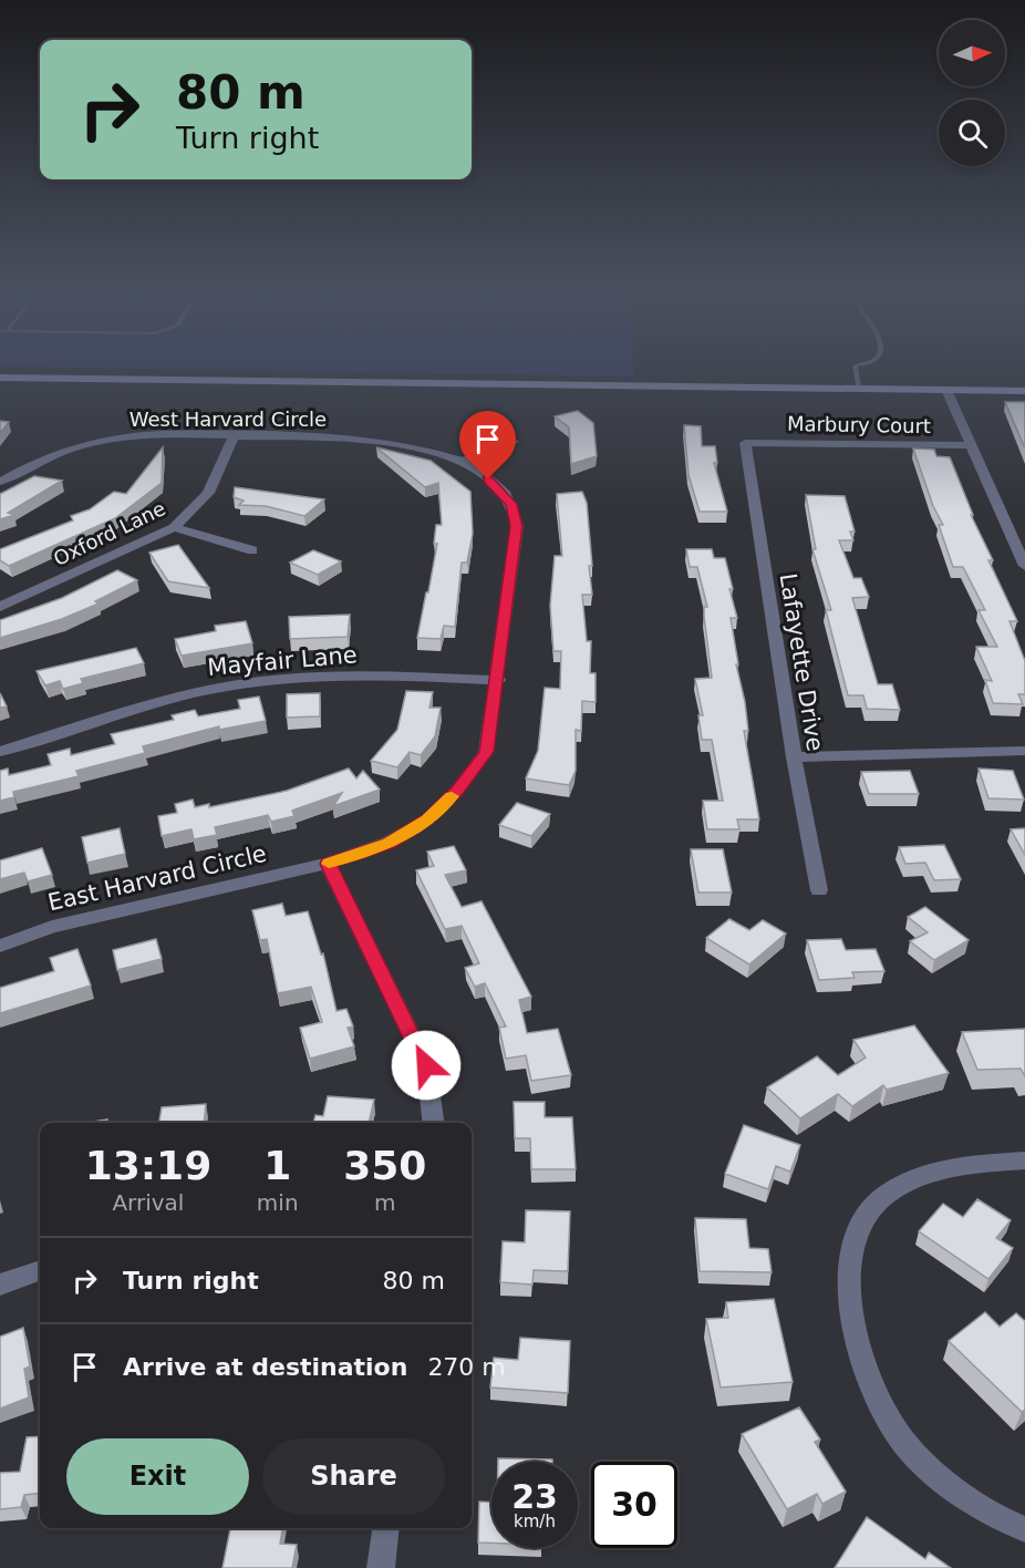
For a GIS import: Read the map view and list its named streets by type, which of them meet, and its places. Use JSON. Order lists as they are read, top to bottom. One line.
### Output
{"streets":{"street":["West Harvard Circle","Marbury Court","Oxford Lane","Mayfair Lane","Lafayette Drive","East Harvard Circle"]},"crossings":[["West Harvard Circle","Oxford Lane"],["West Harvard Circle","Mayfair Lane"],["West Harvard Circle","East Harvard Circle"],["Marbury Court","Lafayette Drive"],["Mayfair Lane","East Harvard Circle"]],"north":"right","page":{"turn":["80 m","Turn right"],"eta":["13:19","Arrival","1","min","350","m"],"list":[{"name":"Turn right","value":"80 m"},{"name":"Arrive at destination","value":"270 m"}],"buttons":["Exit","Share"],"speed":"23 km/h","limit":"30"}}
